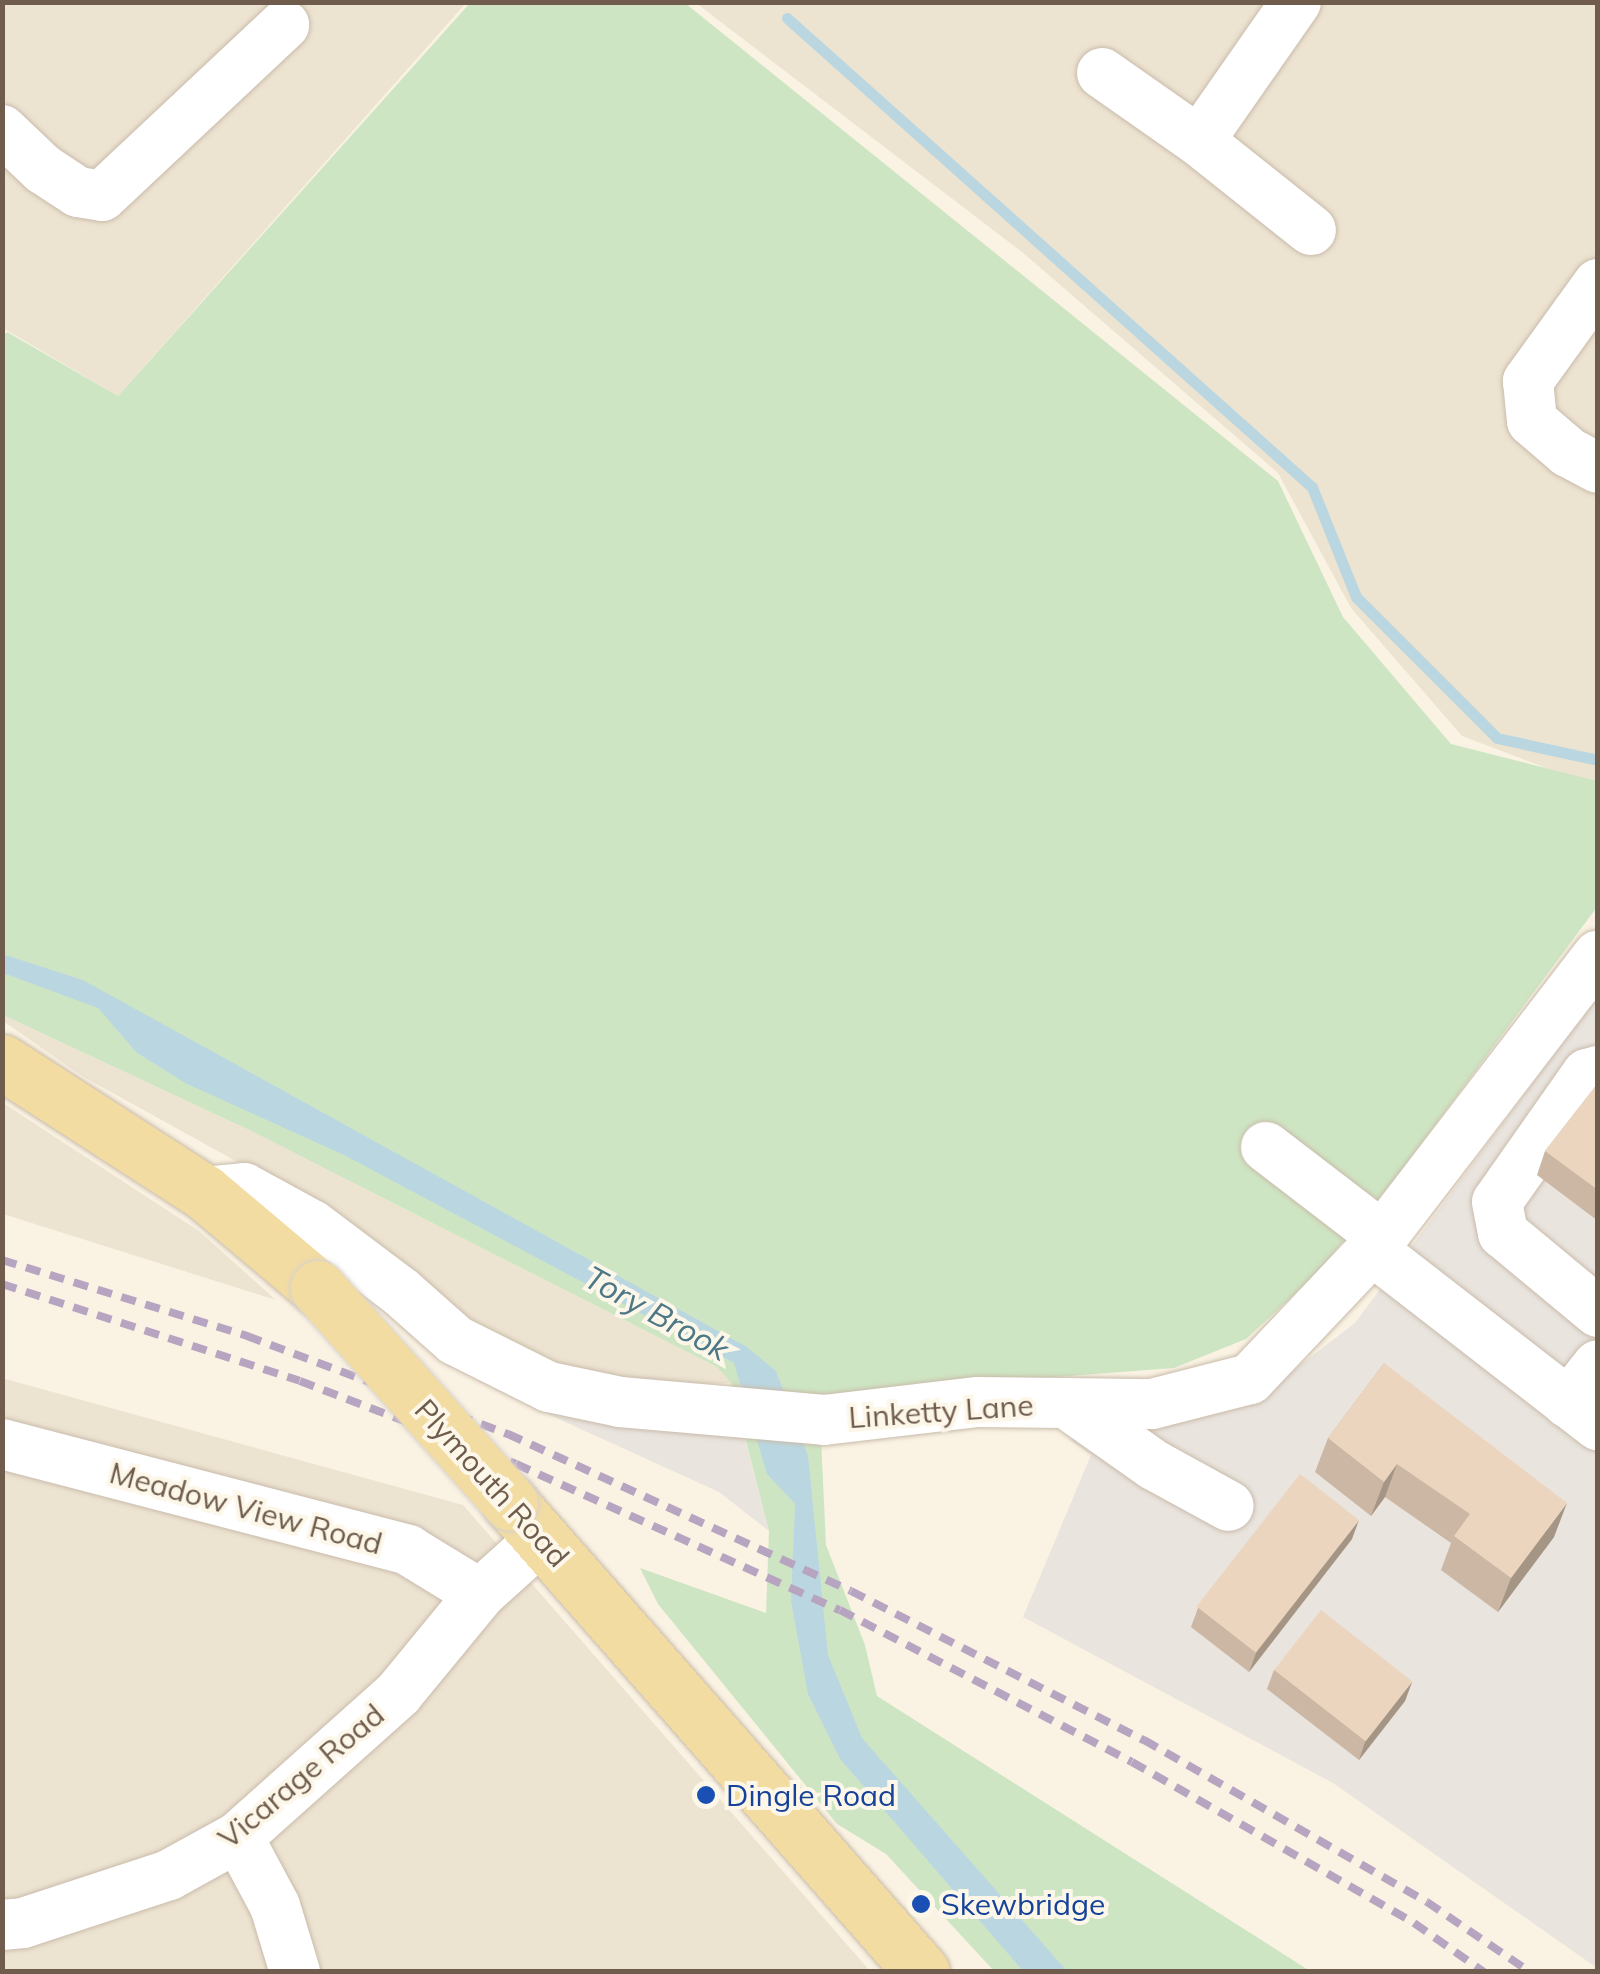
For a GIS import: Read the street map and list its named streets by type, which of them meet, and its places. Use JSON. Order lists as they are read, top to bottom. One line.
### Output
{"streets":{"main road":["Plymouth Road"],"street":["Linketty Lane","Meadow View Road","Vicarage Road"]},"crossings":[["Linketty Lane","Plymouth Road"],["Plymouth Road","Vicarage Road"],["Meadow View Road","Vicarage Road"]],"water":["Tory Brook"],"places":["Dingle Road","Skewbridge"]}
